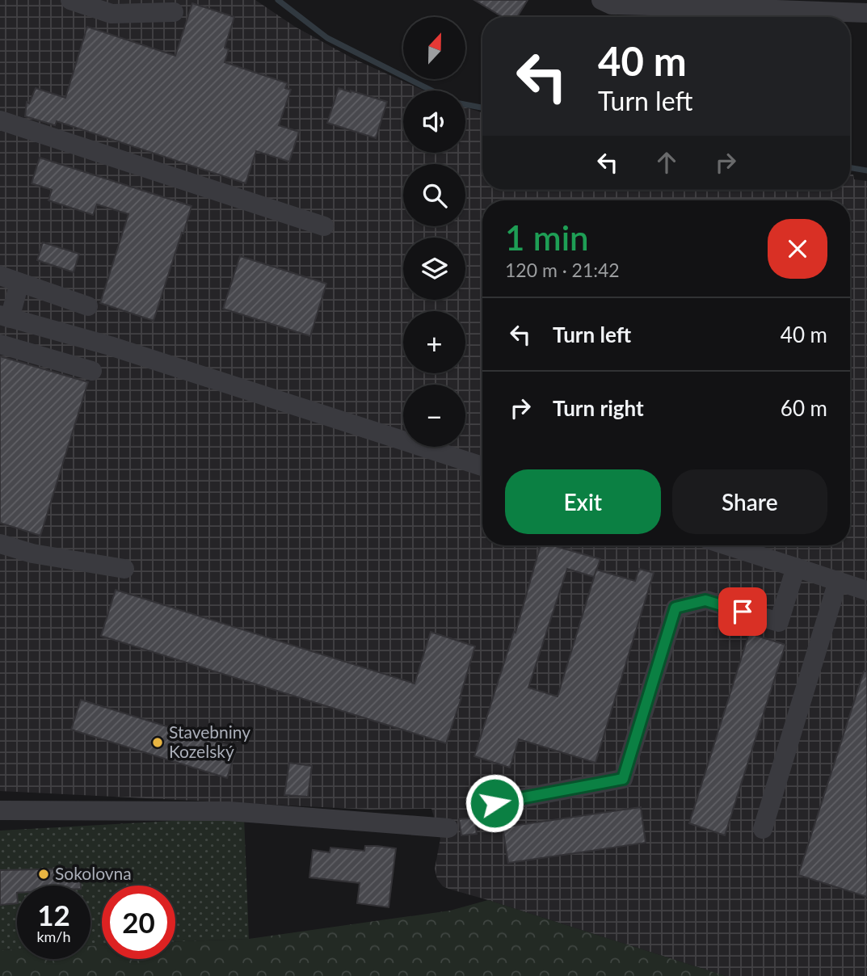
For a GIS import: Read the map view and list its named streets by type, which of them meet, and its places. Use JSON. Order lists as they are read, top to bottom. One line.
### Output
{"places":["Stavebniny Kozelský","Sokolovna"],"north":"top","page":{"map_buttons":["+","−"],"turn":["40 m","Turn left"],"heading":["1 min","120 m · 21:42"],"list":[{"name":"Turn left","value":"40 m"},{"name":"Turn right","value":"60 m"}],"buttons":["Exit","Share"],"speed":"12 km/h","limit":"20"}}
